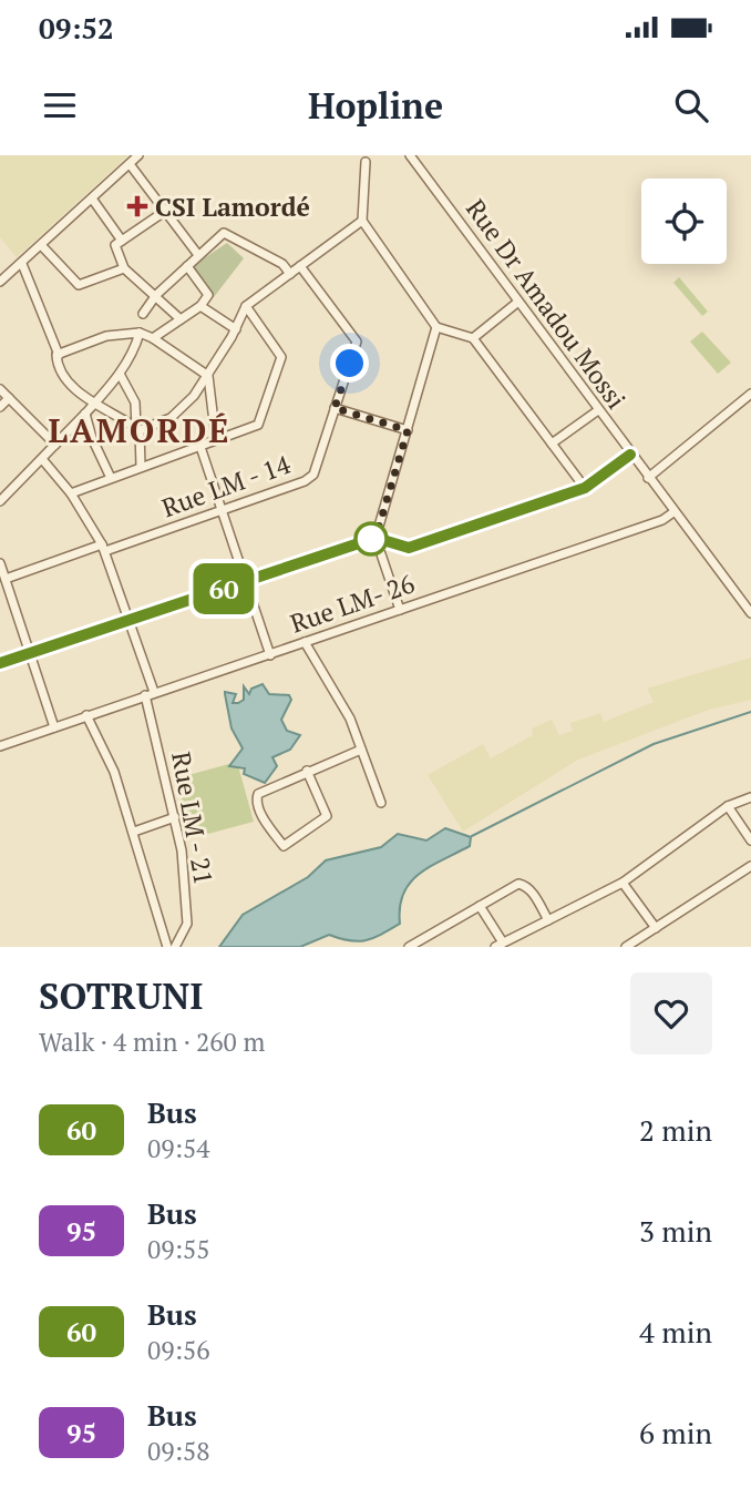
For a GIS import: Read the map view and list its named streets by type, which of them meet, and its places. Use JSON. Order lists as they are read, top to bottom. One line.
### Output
{"streets":{"street":["Rue Dr Amadou Mossi","Rue LM - 14","Rue LM- 26","Rue LM - 21"]},"crossings":[["Rue Dr Amadou Mossi","Rue LM- 26"],["Rue LM - 14","Rue LM - 21"],["Rue LM- 26","Rue LM - 21"]],"districts":["LAMORDÉ"],"places":{"health":["CSI Lamordé"]},"lines":["bus line 60"],"page":{"status":"09:52","header":"Hopline","on_map":"60","heading":["SOTRUNI","Walk · 4 min · 260 m"],"list":[{"mark":"60","name":"Bus","note":"09:54","value":"2 min"},{"mark":"95","name":"Bus","note":"09:55","value":"3 min"},{"mark":"60","name":"Bus","note":"09:56","value":"4 min"},{"mark":"95","name":"Bus","note":"09:58","value":"6 min"}]}}
